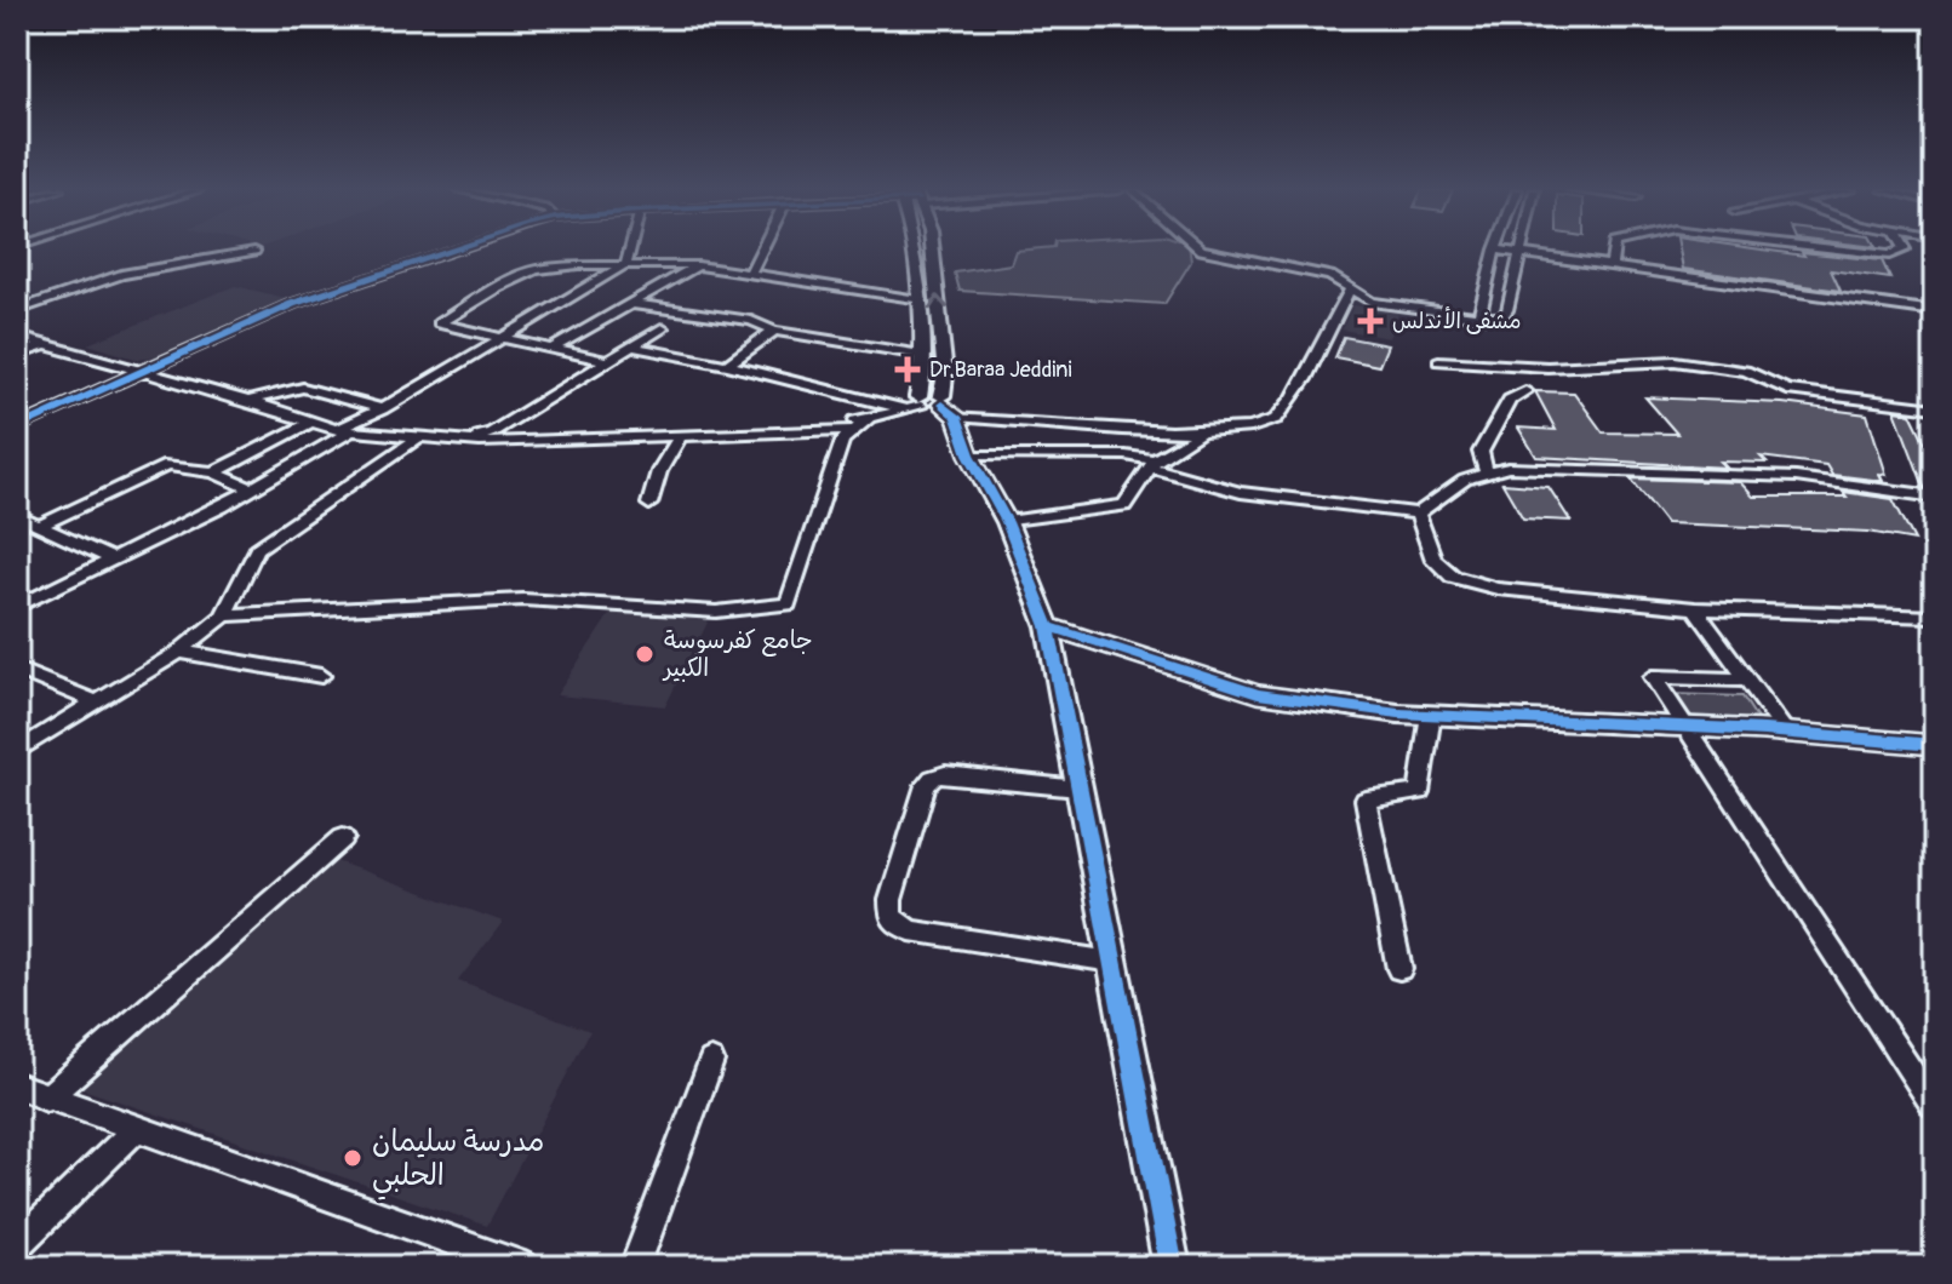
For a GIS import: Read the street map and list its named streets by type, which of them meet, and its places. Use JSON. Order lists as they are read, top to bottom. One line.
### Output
{"places":{"health":["مشفى الأندلس","Dr.Baraa Jeddini"],"other":["جامع كفرسوسة الكبير","مدرسة سليمان الحلبي"]}}
